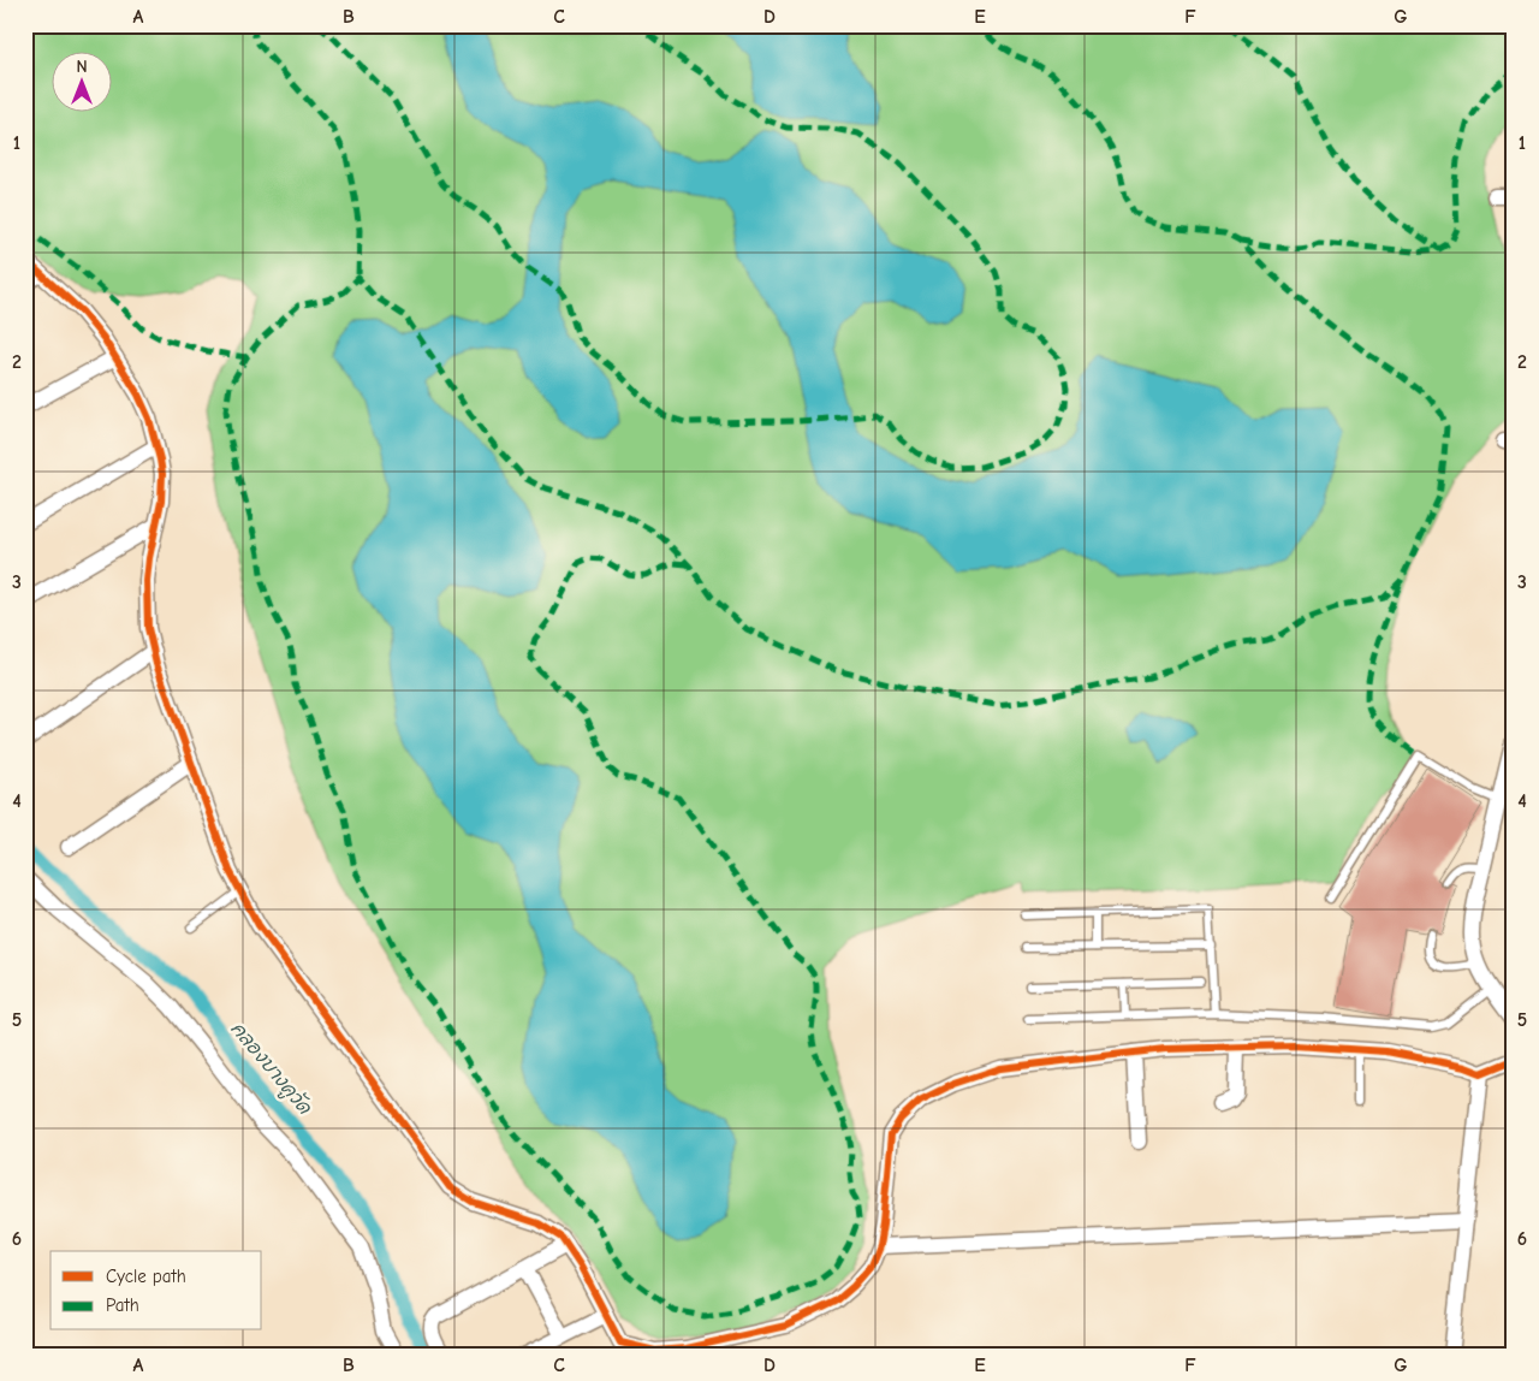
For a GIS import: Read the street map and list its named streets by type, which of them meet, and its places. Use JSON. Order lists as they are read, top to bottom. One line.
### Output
{"water":["คลองบางคูวัด"],"legend":["Cycle path","Path"],"north":"top","grid":{"columns":["A","B","C","D","E","F","G"],"rows":["1","2","3","4","5","6"]}}
